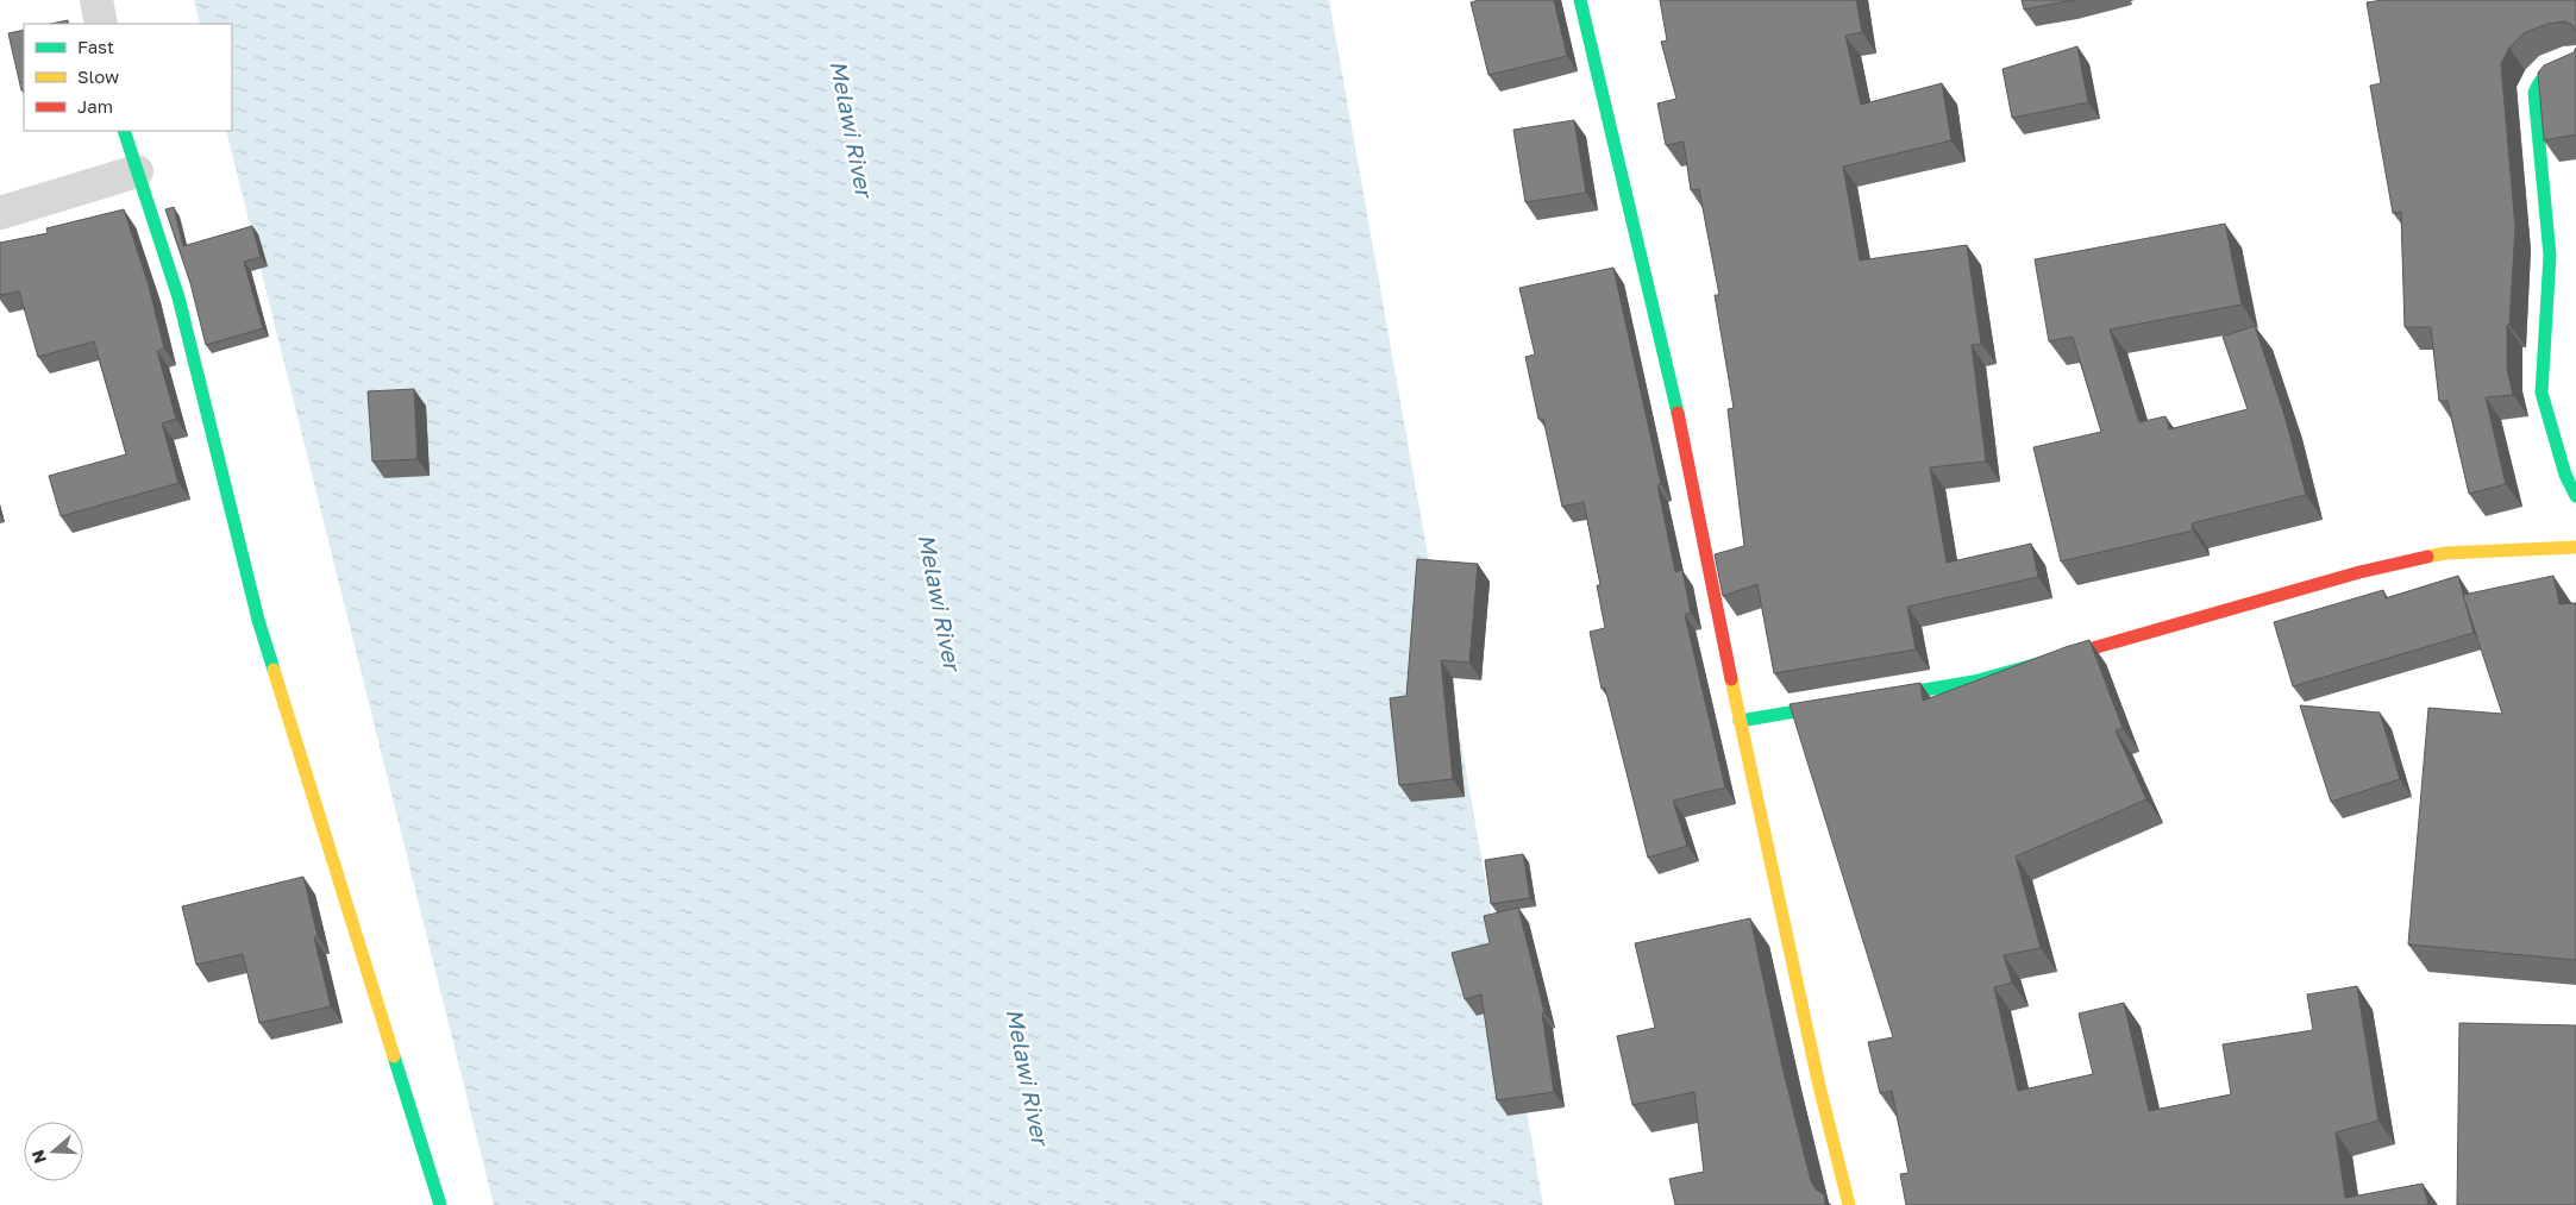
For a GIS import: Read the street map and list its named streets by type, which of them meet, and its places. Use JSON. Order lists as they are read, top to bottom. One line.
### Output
{"water":["Melawi River"],"legend":["Fast","Slow","Jam"],"north":"left"}
